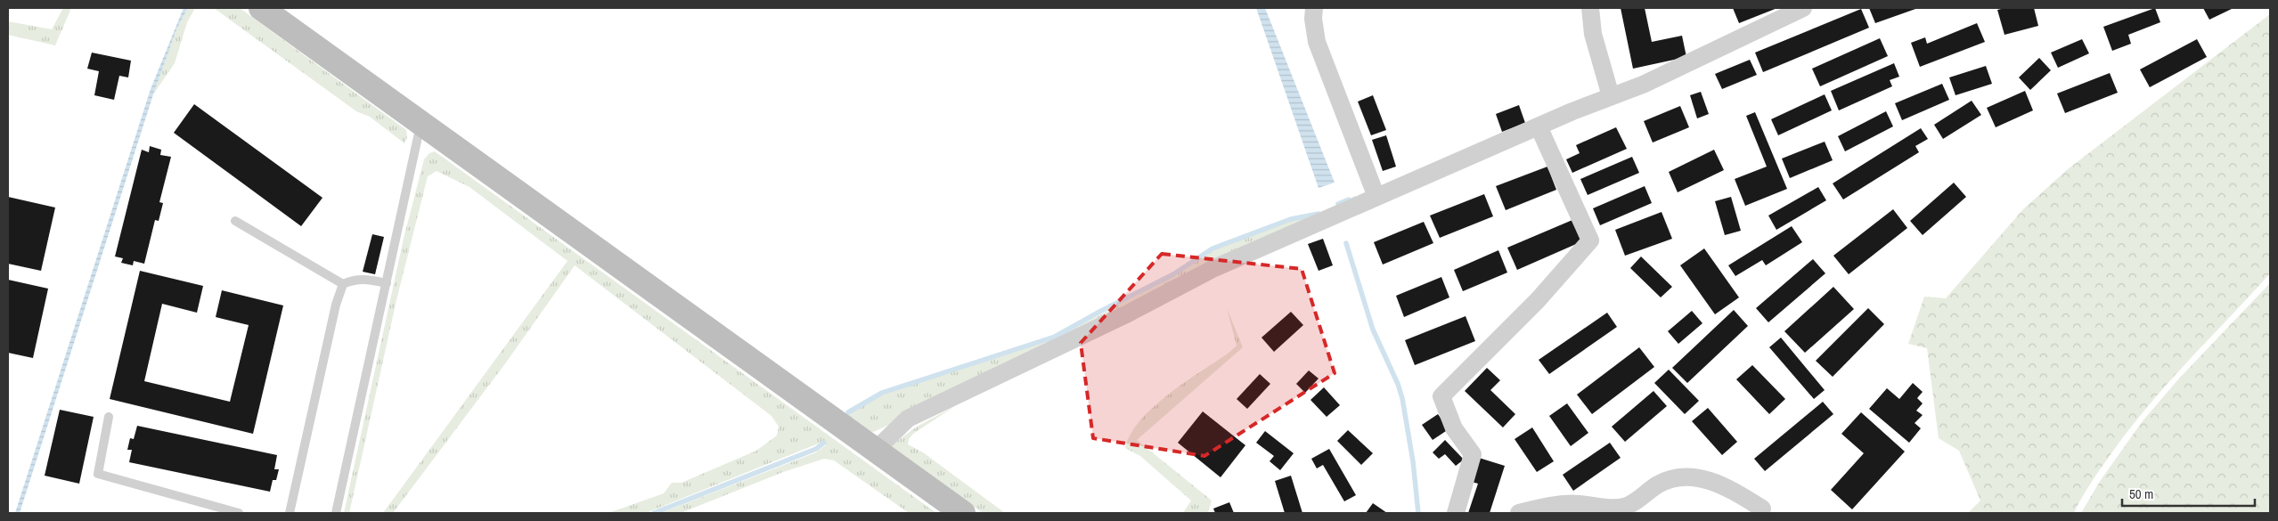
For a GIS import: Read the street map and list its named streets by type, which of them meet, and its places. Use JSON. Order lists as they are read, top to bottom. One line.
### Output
{"scale_bar":"50 m"}
